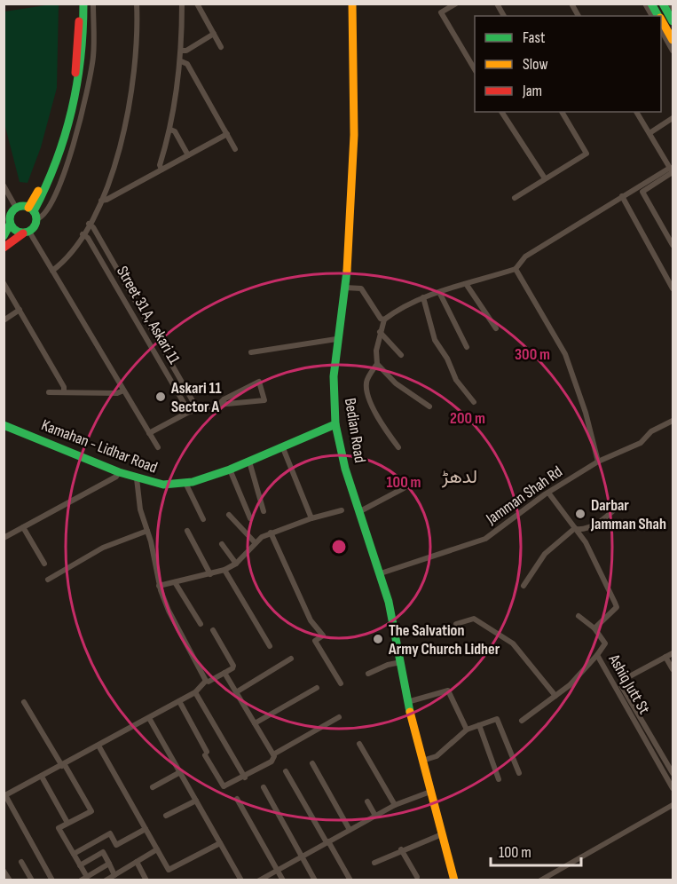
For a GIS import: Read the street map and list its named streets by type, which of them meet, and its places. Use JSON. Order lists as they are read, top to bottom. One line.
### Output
{"streets":{"main road":["Bedian Road","Kamahan - Lidhar Road"],"street":["Street 31 A, Askari 11","Jamman Shah Rd","Ashiq Jutt St"]},"crossings":[["Bedian Road","Kamahan - Lidhar Road"],["Bedian Road","Jamman Shah Rd"]],"districts":["لدھڑ"],"places":["Askari 11 Sector A","Darbar Jamman Shah","The Salvation Army Church Lidher"],"legend":["Fast","Slow","Jam"],"scale_bar":"100 m","rings":["300 m","200 m","100 m"]}
